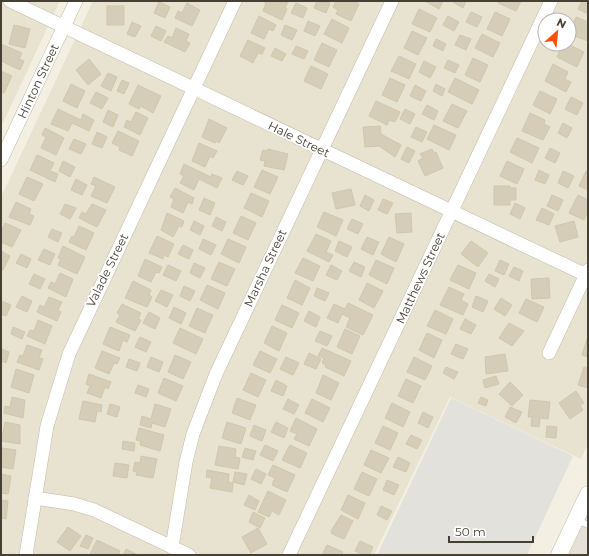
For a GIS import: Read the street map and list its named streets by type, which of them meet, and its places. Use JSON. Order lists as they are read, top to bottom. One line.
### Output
{"streets":{"street":["Hinton Street","Hale Street","Marsha Street","Valade Street","Matthews Street"]},"crossings":[["Hinton Street","Hale Street"],["Hale Street","Marsha Street"],["Hale Street","Valade Street"],["Hale Street","Matthews Street"]],"scale_bar":"50 m","north":"top right"}
